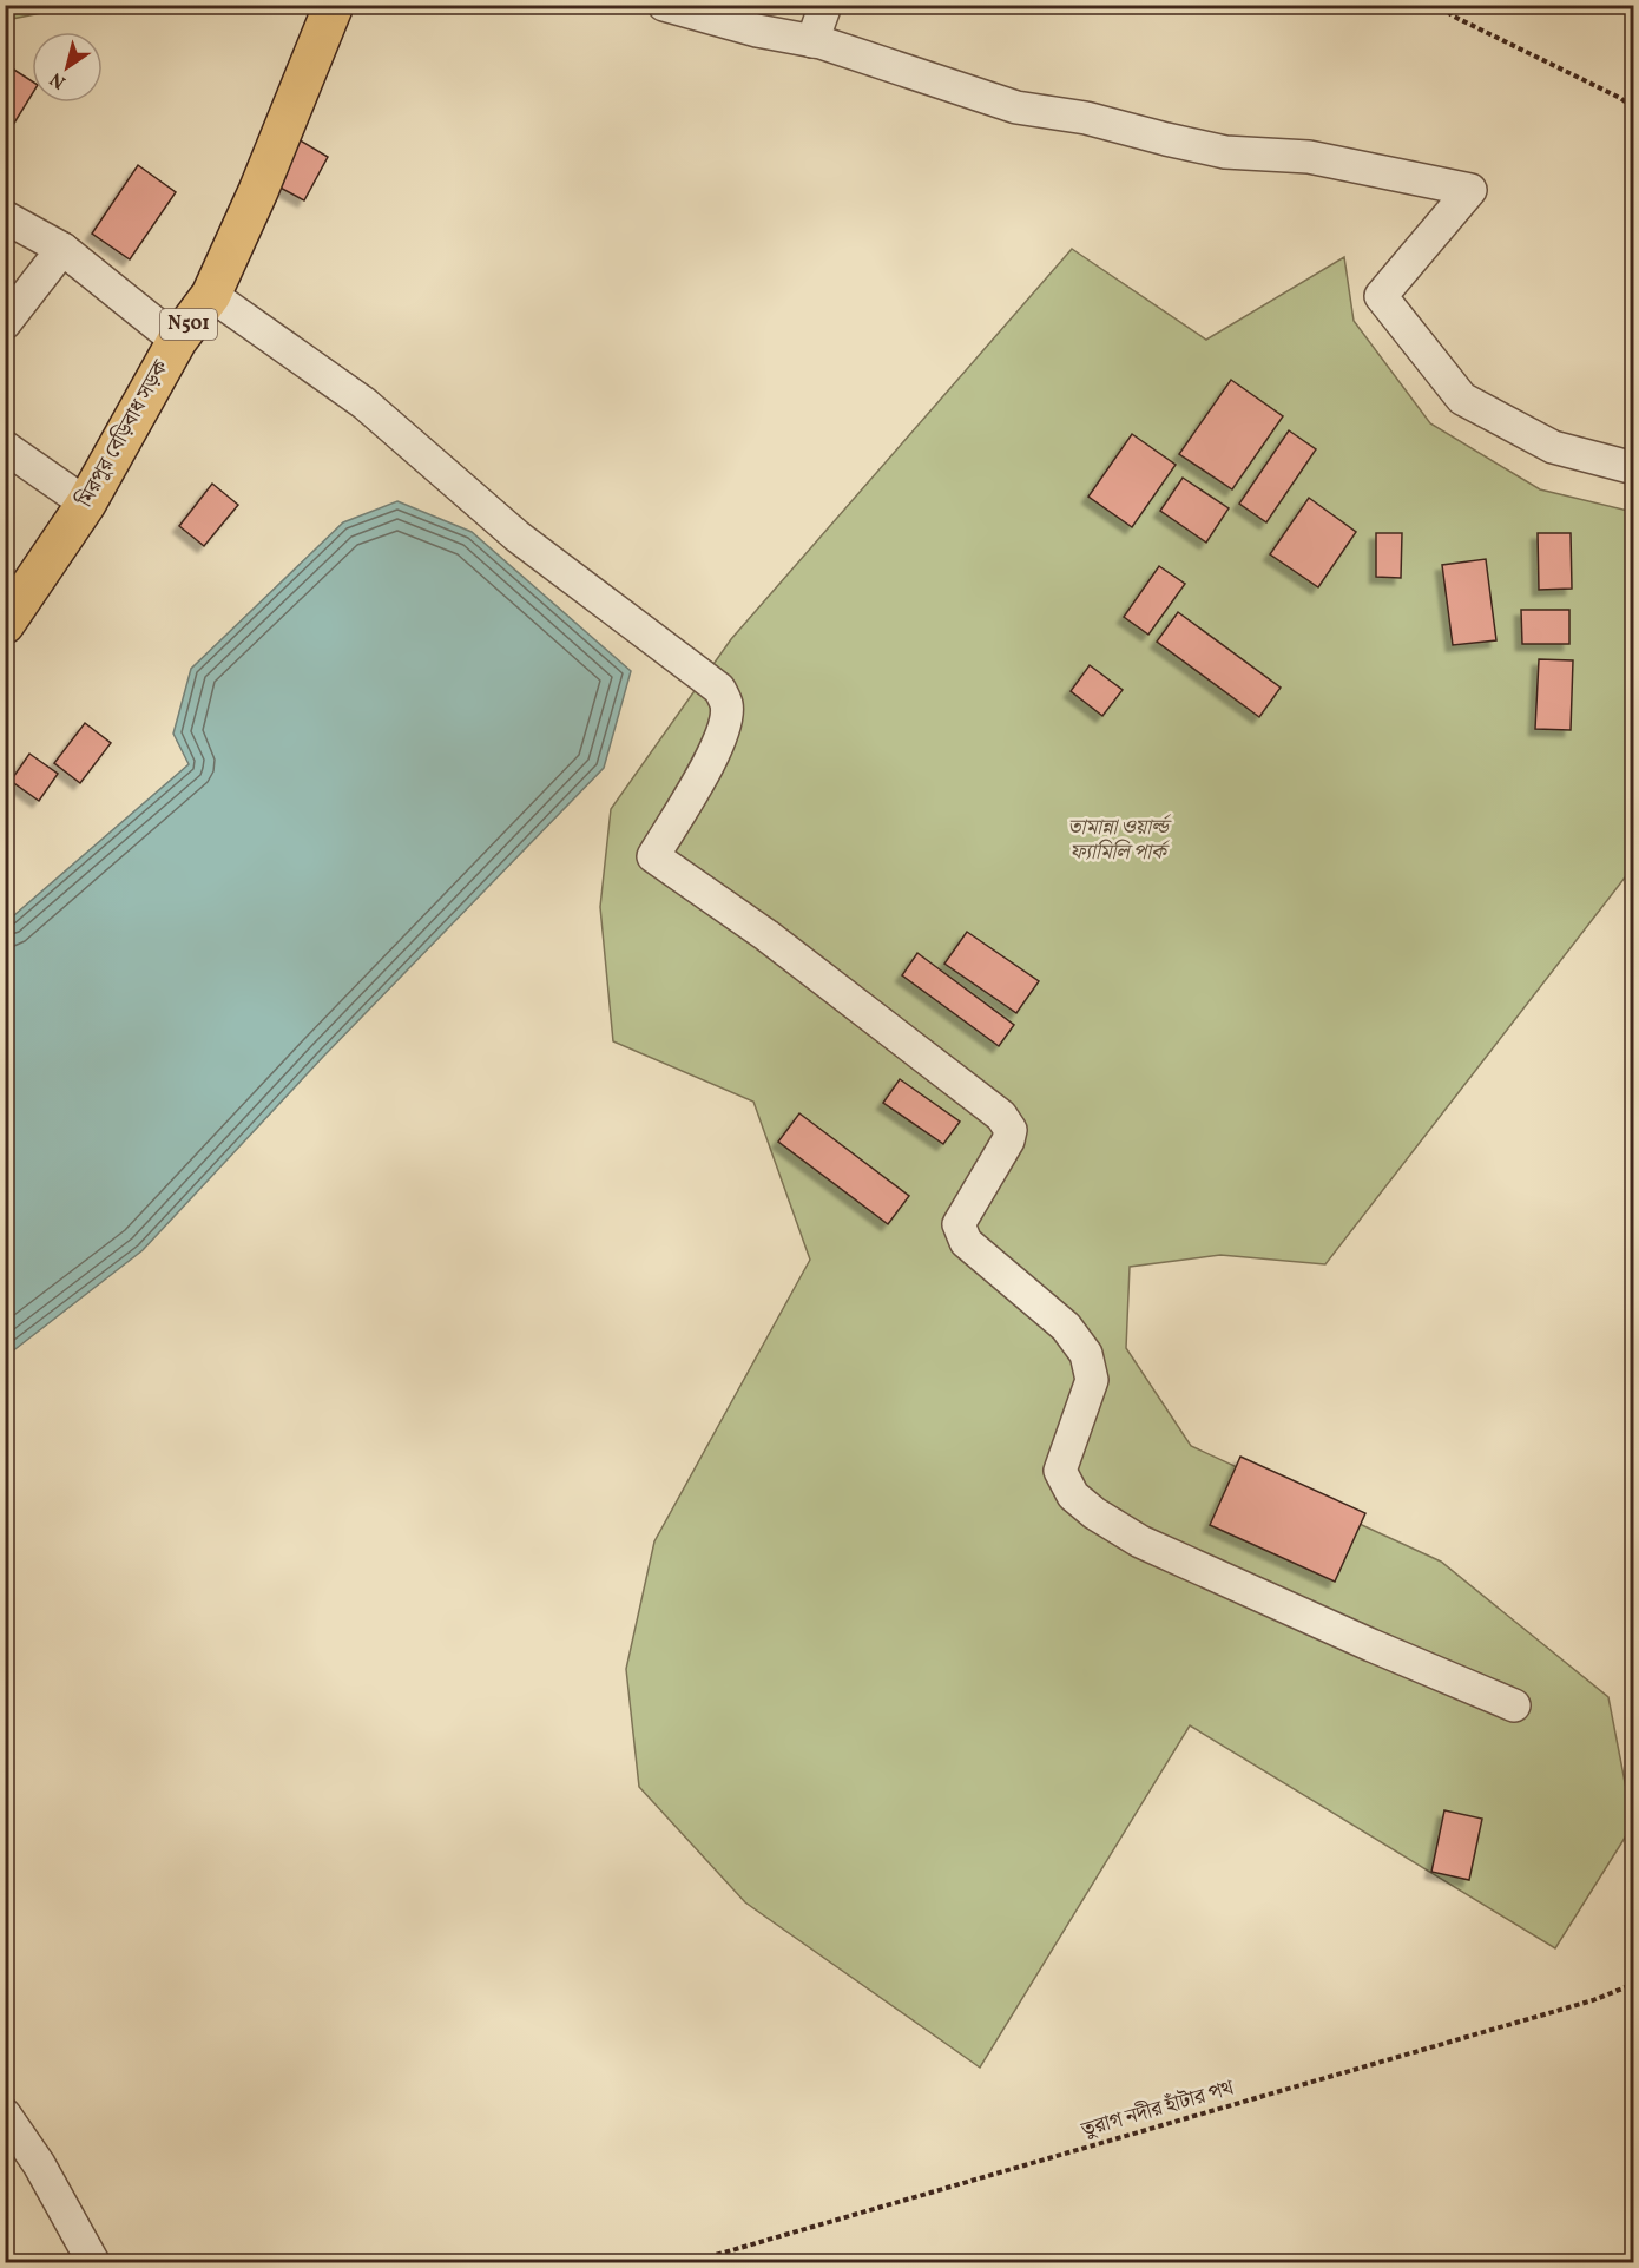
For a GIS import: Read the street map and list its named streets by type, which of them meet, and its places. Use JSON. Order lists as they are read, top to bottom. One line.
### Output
{"streets":{"highway":["N501","মিরপুর বেড়িবাধ সড়ক"],"path":["তুরাগ নদীর হাঁটার পথ"]},"parks":["তামান্না ওয়ার্ল্ড ফ্যামিলি পার্ক"],"north":"bottom left"}
